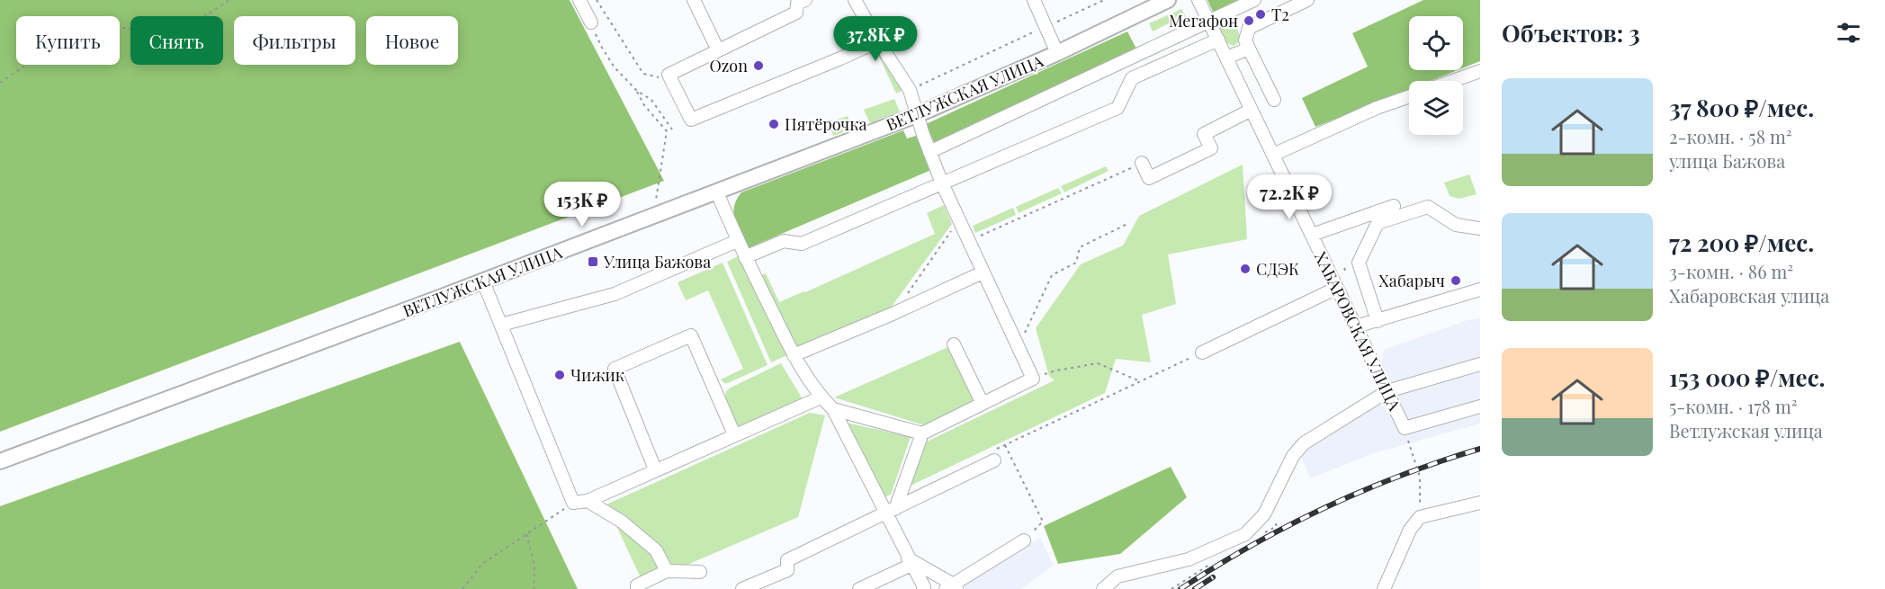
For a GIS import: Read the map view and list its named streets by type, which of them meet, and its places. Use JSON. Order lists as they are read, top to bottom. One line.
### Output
{"streets":{"main road":["ВЕТЛУЖСКАЯ УЛИЦА"],"street":["ХАБАРОВСКАЯ УЛИЦА"]},"places":{"other":["T2","Мегафон","Ozon","Пятёрочка","СДЭК","Хабарыч","Чижик"],"transit":["Улица Бажова"]},"page":{"heading":"Объектов: 3","price":["37.8K ₽","72.2K ₽","153K ₽"],"chip":["Купить","Снять","Фильтры","Новое"],"list":[{"name":"37 800 ₽/мес.","note":"2-комн. · 58 m² · улица Бажова"},{"name":"72 200 ₽/мес.","note":"3-комн. · 86 m² · Хабаровская улица"},{"name":"153 000 ₽/мес.","note":"5-комн. · 178 m² · Ветлужская улица"}]}}
